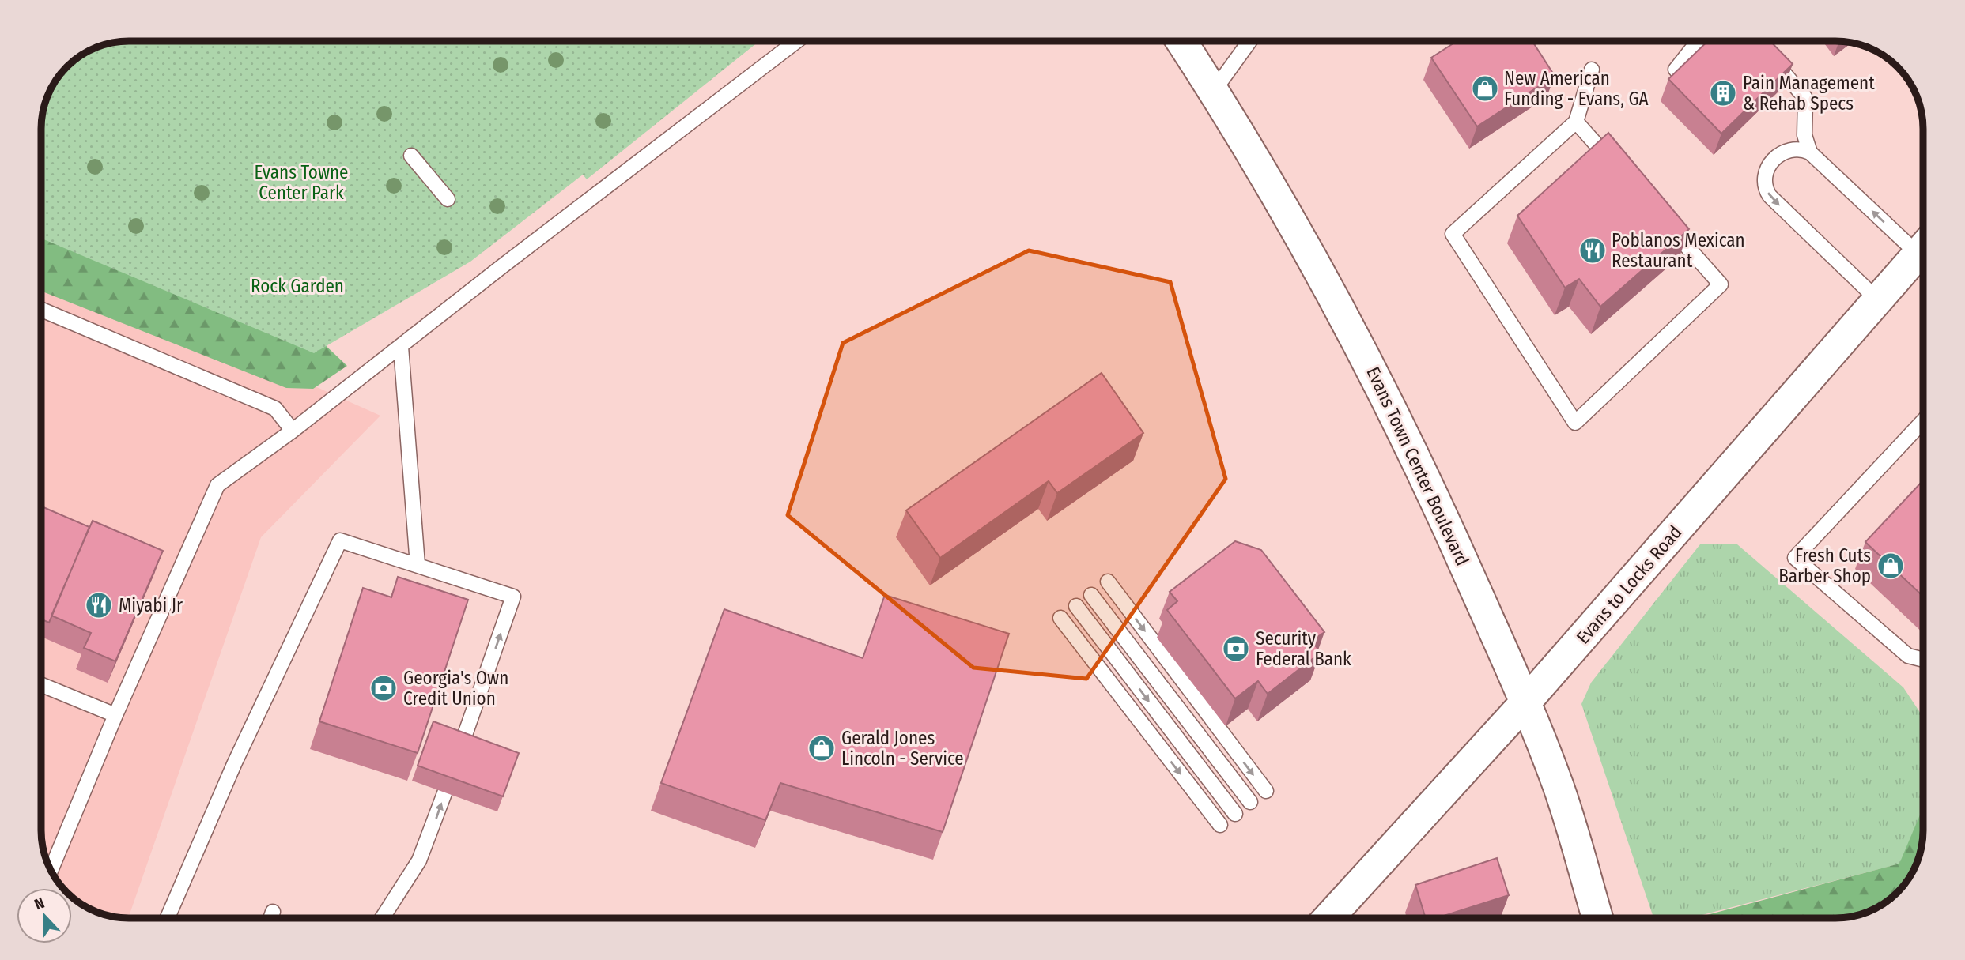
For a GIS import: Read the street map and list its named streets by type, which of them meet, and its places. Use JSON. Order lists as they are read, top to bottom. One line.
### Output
{"streets":{"street":["Evans Town Center Boulevard","Evans to Locks Road"]},"crossings":[["Evans Town Center Boulevard","Evans to Locks Road"]],"parks":["Evans Towne Center Park","Rock Garden"],"places":{"shop":["New American Funding - Evans, GA","Fresh Cuts Barber Shop","Gerald Jones Lincoln - Service"],"building":["Pain Management & Rehab Specs"],"restaurant":["Poblanos Mexican Restaurant","Miyabi Jr"],"bank":["Security Federal Bank","Georgia's Own Credit Union"]},"north":"top"}
